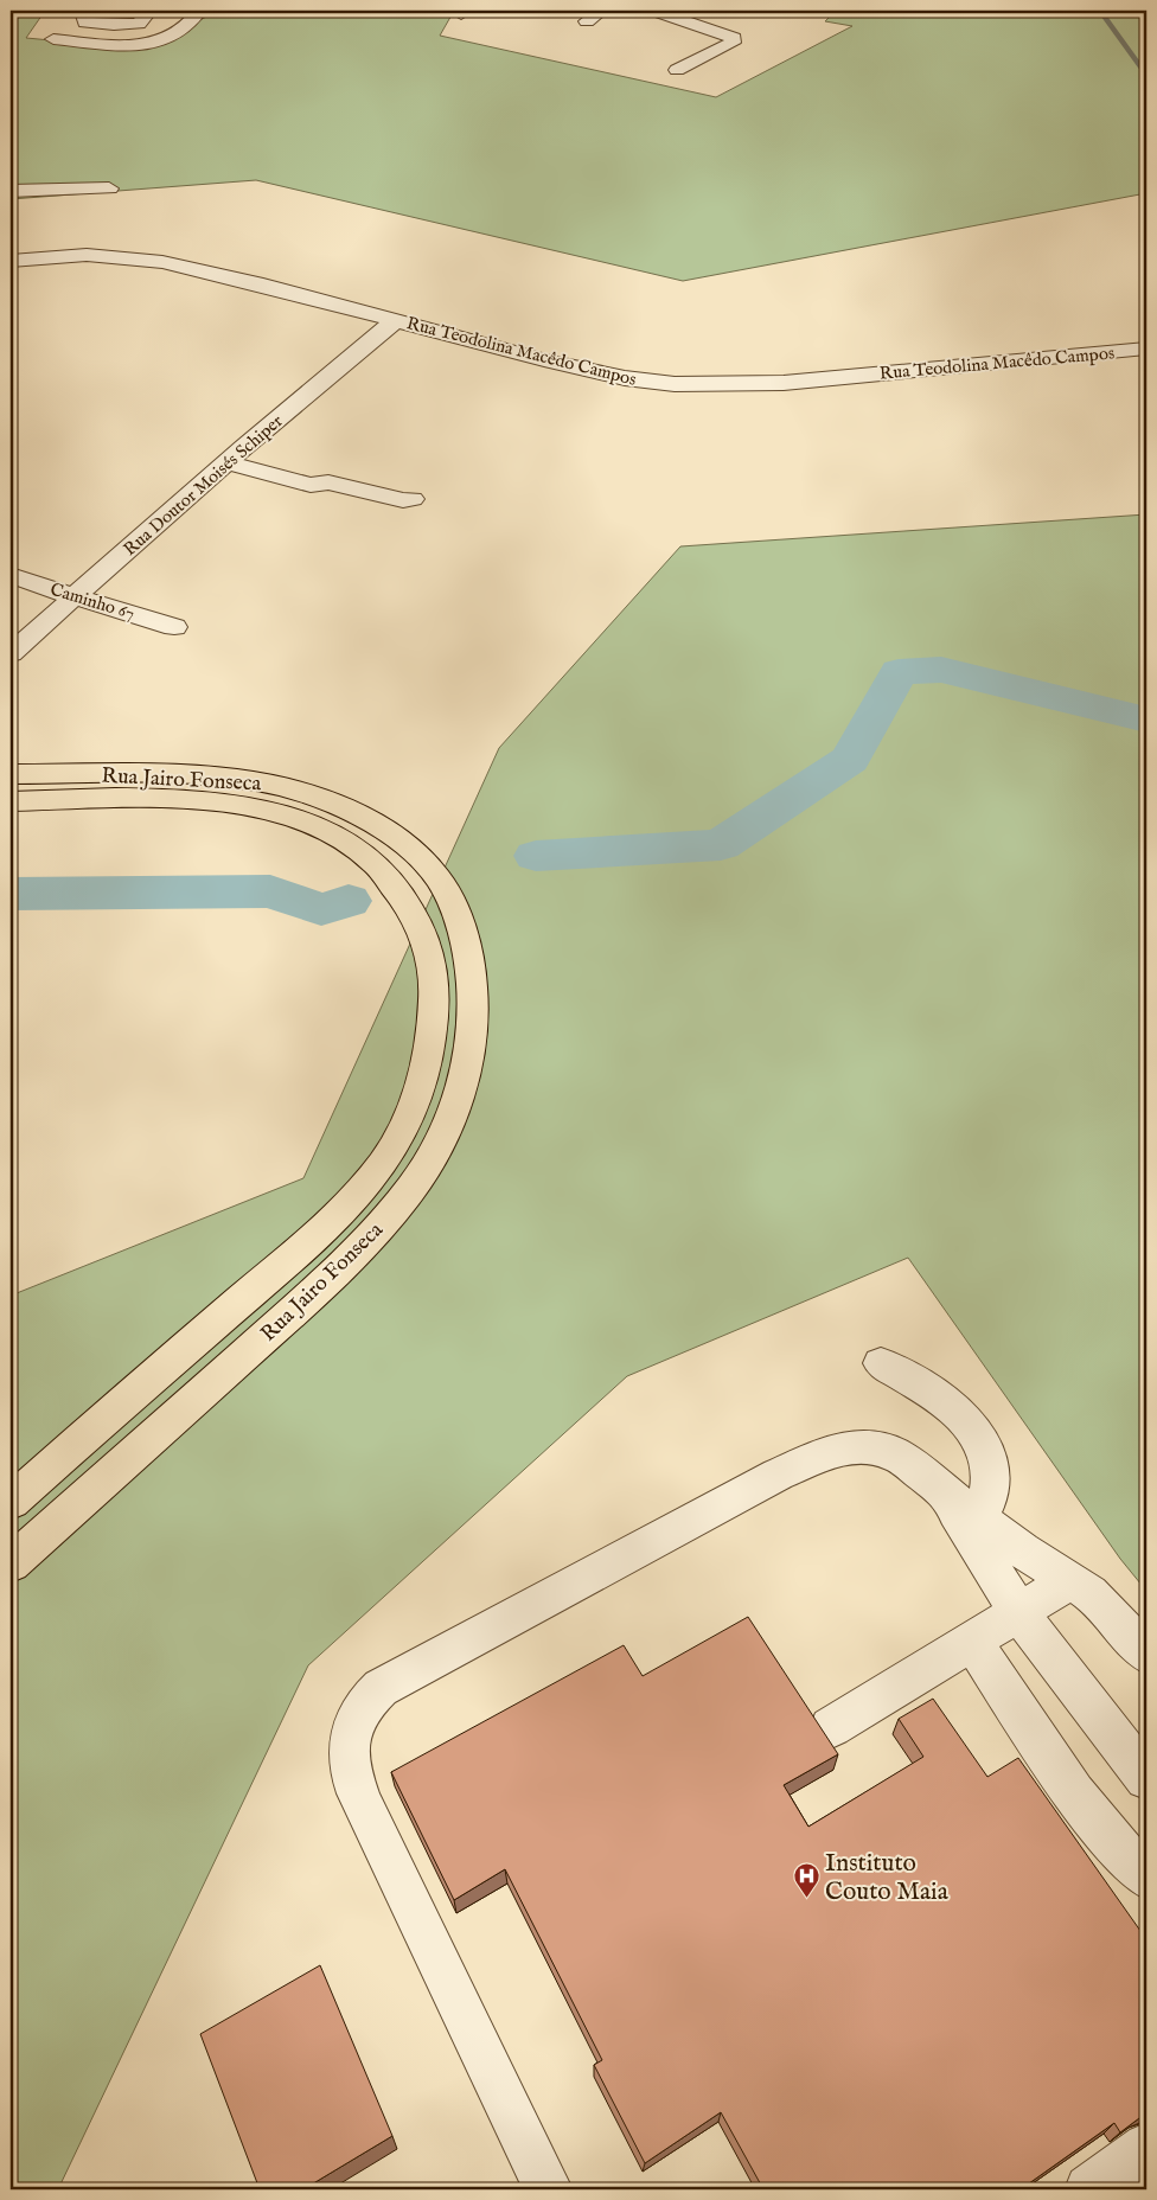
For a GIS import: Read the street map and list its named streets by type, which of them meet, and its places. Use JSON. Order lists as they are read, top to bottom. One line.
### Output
{"streets":{"main road":["Rua Jairo Fonseca"],"street":["Rua Teodolina Macêdo Campos","Rua Doutor Moisés Schiper","Caminho 67"]},"crossings":[["Rua Teodolina Macêdo Campos","Rua Doutor Moisés Schiper"],["Rua Doutor Moisés Schiper","Caminho 67"]],"places":{"hospital":["Instituto Couto Maia"]}}
